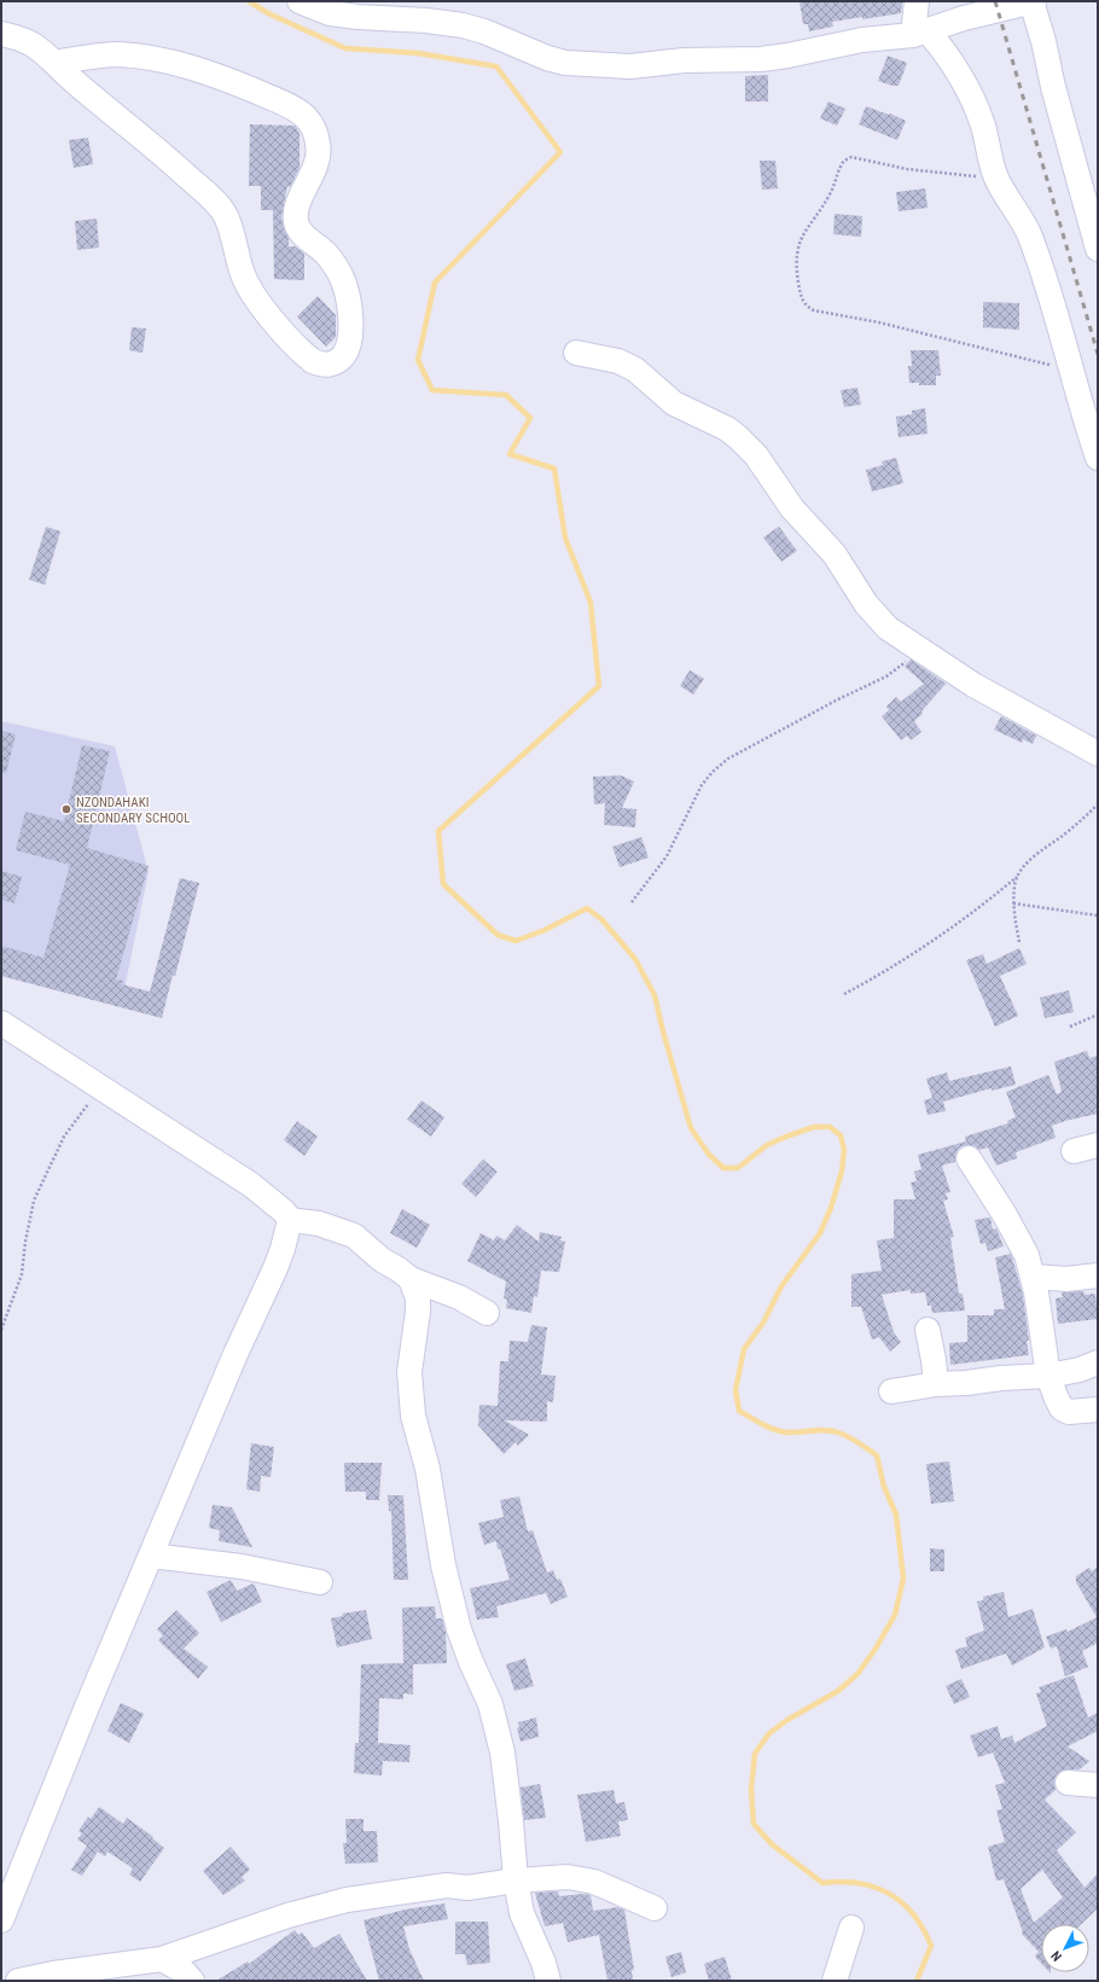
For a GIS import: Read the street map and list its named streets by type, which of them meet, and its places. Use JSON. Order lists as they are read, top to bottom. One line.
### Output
{"places":["NZONDAHAKI SECONDARY SCHOOL"],"north":"bottom left"}
